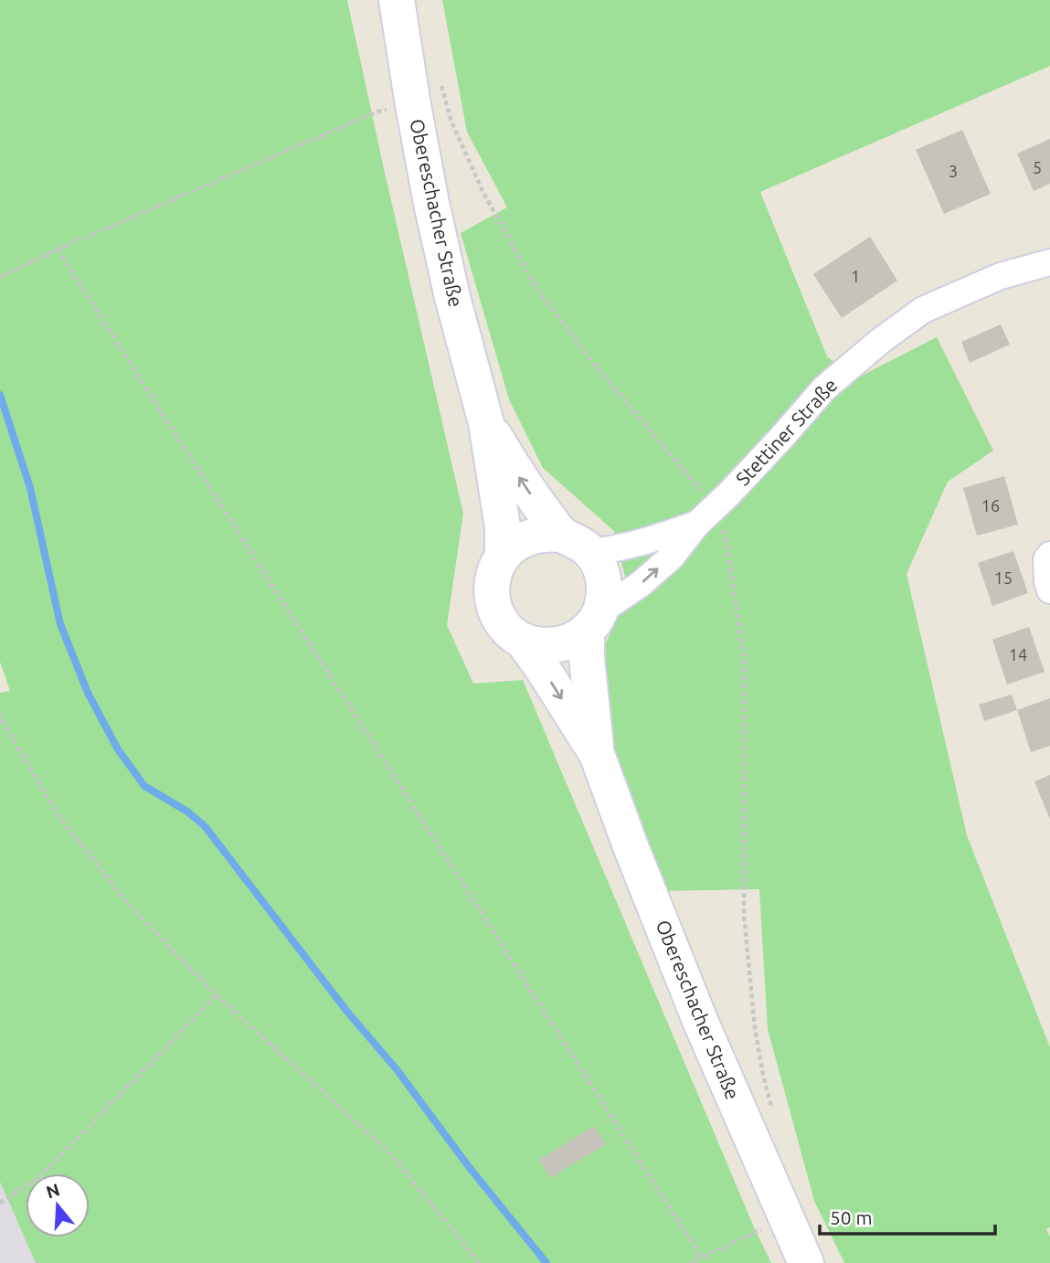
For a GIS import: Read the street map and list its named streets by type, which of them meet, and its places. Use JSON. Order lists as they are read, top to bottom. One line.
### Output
{"streets":{"main road":["Obereschacher Straße"],"street":["Stettiner Straße"]},"crossings":[["Obereschacher Straße","Stettiner Straße"]],"house_numbers":["5","3","1","16","15","14"],"scale_bar":"50 m","north":"top"}
